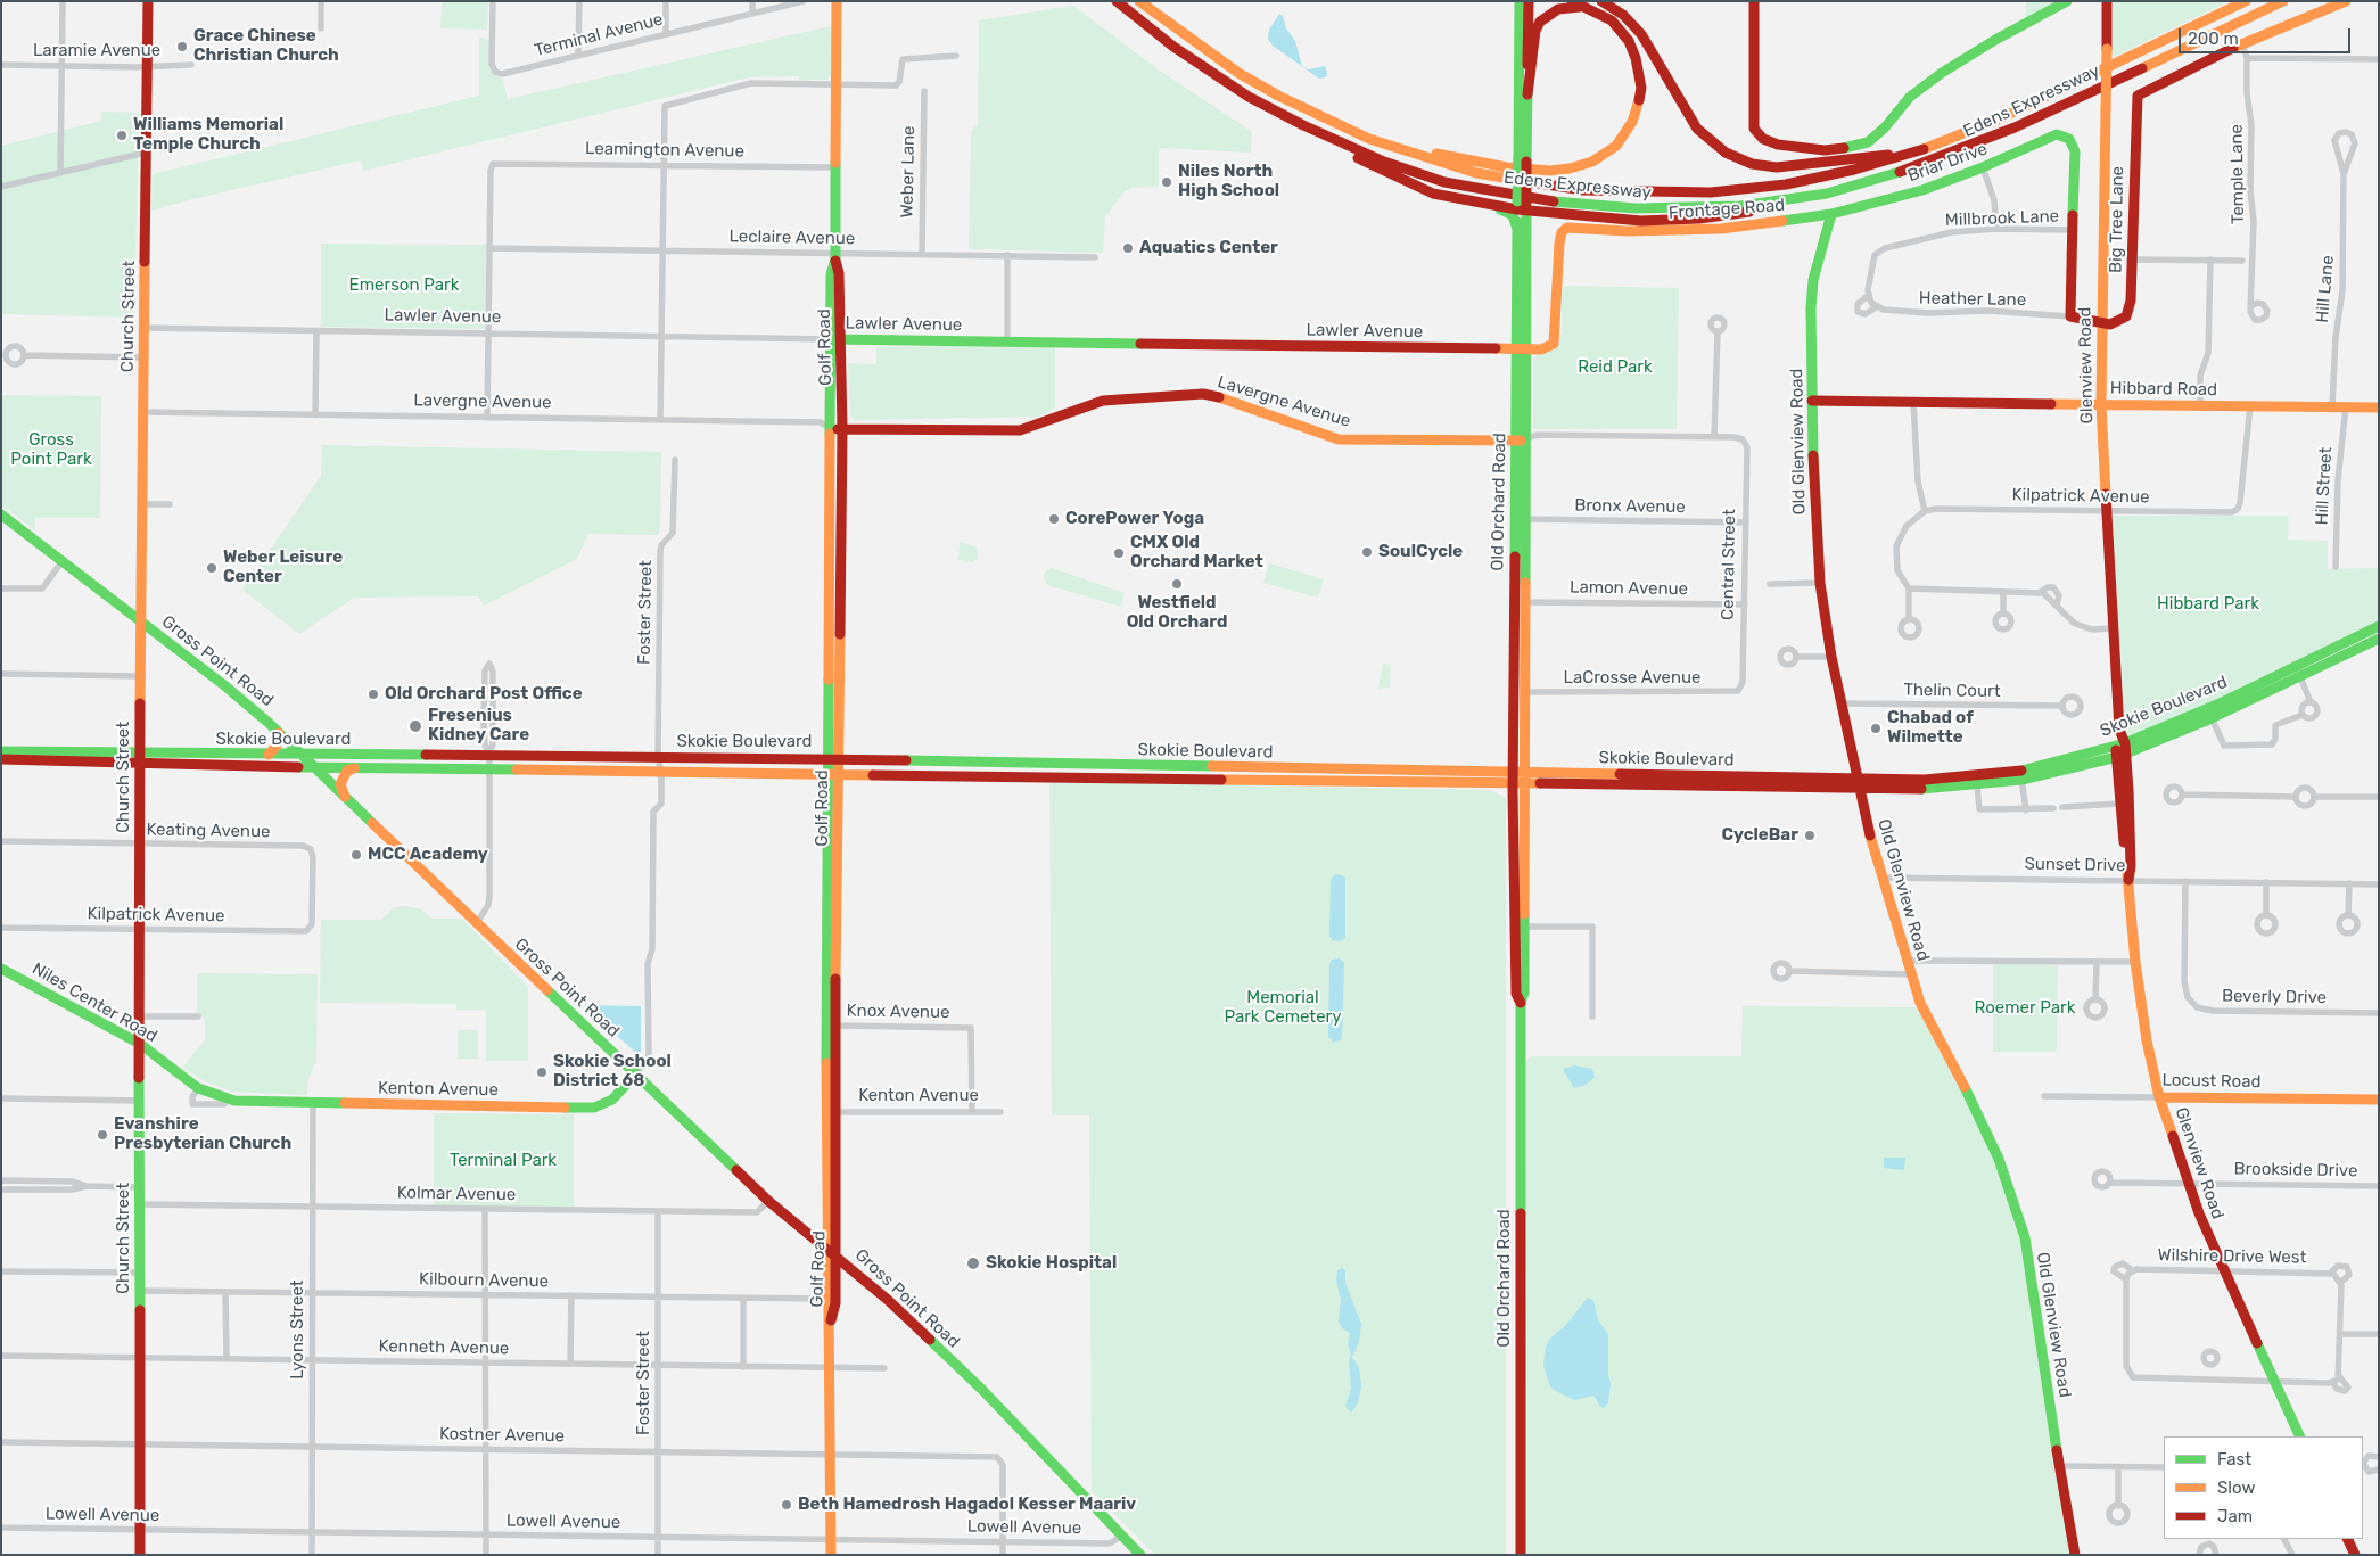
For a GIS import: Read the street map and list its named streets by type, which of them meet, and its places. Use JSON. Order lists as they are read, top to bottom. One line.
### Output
{"streets":{"main road":["Edens Expressway","Briar Drive","Frontage Road","Big Tree Lane","Church Street","Lawler Avenue","Golf Road","Glenview Road","Hibbard Road","Lavergne Avenue","Old Glenview Road","Old Orchard Road","Gross Point Road","Skokie Boulevard","Niles Center Road","Locust Road","Kenton Avenue"],"street":["Terminal Avenue","Laramie Avenue","Leamington Avenue","Weber Lane","Temple Lane","Millbrook Lane","Leclaire Avenue","Hill Lane","Heather Lane","Hill Street","Kilpatrick Avenue","Bronx Avenue","Central Street","Lamon Avenue","Foster Street","LaCrosse Avenue","Thelin Court","Keating Avenue","Sunset Drive","Beverly Drive","Knox Avenue","Brookside Drive","Kolmar Avenue","Wilshire Drive West","Kilbourn Avenue","Lyons Street","Kenneth Avenue","Kostner Avenue","Lowell Avenue"]},"crossings":[["Laramie Avenue","Church Street"],["Leamington Avenue","Leclaire Avenue"],["Leamington Avenue","Golf Road"],["Briar Drive","Frontage Road"],["Briar Drive","Millbrook Lane"],["Briar Drive","Old Glenview Road"],["Weber Lane","Leclaire Avenue"],["Temple Lane","Big Tree Lane"],["Frontage Road","Lawler Avenue"],["Frontage Road","Old Glenview Road"],["Frontage Road","Old Orchard Road"],["Millbrook Lane","Heather Lane"],["Big Tree Lane","Glenview Road"],["Leclaire Avenue","Golf Road"],["Hill Lane","Hibbard Road"],["Church Street","Lawler Avenue"],["Church Street","Lavergne Avenue"],["Church Street","Kilpatrick Avenue"],["Church Street","Gross Point Road"],["Church Street","Skokie Boulevard"],["Church Street","Keating Avenue"],["Church Street","Niles Center Road"],["Church Street","Kolmar Avenue"],["Church Street","Kilbourn Avenue"],["Church Street","Kenneth Avenue"],["Church Street","Kostner Avenue"],["Church Street","Lowell Avenue"],["Lawler Avenue","Golf Road"],["Lawler Avenue","Old Orchard Road"],["Golf Road","Lavergne Avenue"],["Golf Road","Gross Point Road"],["Golf Road","Skokie Boulevard"],["Golf Road","Knox Avenue"],["Golf Road","Kenton Avenue"],["Golf Road","Kilbourn Avenue"],["Golf Road","Kenneth Avenue"],["Golf Road","Kostner Avenue"],["Golf Road","Lowell Avenue"],["Glenview Road","Hibbard Road"],["Glenview Road","Kilpatrick Avenue"],["Glenview Road","Skokie Boulevard"],["Glenview Road","Sunset Drive"],["Glenview Road","Locust Road"],["Glenview Road","Brookside Drive"],["Glenview Road","Wilshire Drive West"],["Hibbard Road","Old Glenview Road"],["Hibbard Road","Hill Street"],["Hibbard Road","Kilpatrick Avenue"],["Lavergne Avenue","Old Orchard Road"],["Lavergne Avenue","Central Street"],["Old Glenview Road","Thelin Court"],["Old Glenview Road","Skokie Boulevard"],["Old Glenview Road","Sunset Drive"],["Kilpatrick Avenue","Keating Avenue"],["Old Orchard Road","Bronx Avenue"],["Old Orchard Road","Lamon Avenue"],["Old Orchard Road","LaCrosse Avenue"],["Old Orchard Road","Skokie Boulevard"],["Bronx Avenue","Central Street"],["Central Street","Lamon Avenue"],["Central Street","LaCrosse Avenue"],["Foster Street","Gross Point Road"],["Foster Street","Skokie Boulevard"],["Foster Street","Kenton Avenue"],["Foster Street","Kolmar Avenue"],["Foster Street","Kilbourn Avenue"],["Foster Street","Kenneth Avenue"],["Foster Street","Kostner Avenue"],["Foster Street","Lowell Avenue"],["Gross Point Road","Skokie Boulevard"],["Gross Point Road","Kenton Avenue"],["Gross Point Road","Kolmar Avenue"],["Gross Point Road","Lowell Avenue"],["Sunset Drive","Beverly Drive"],["Niles Center Road","Kenton Avenue"],["Knox Avenue","Kenton Avenue"],["Kenton Avenue","Lyons Street"],["Kolmar Avenue","Lyons Street"],["Kilbourn Avenue","Lyons Street"],["Lyons Street","Kenneth Avenue"],["Lyons Street","Kostner Avenue"],["Lyons Street","Lowell Avenue"],["Kostner Avenue","Lowell Avenue"]],"parks":["Emerson Park","Reid Park","Gross Point Park","Hibbard Park","Memorial Park Cemetery","Roemer Park","Terminal Park"],"places":["Grace Chinese Christian Church","Williams Memorial Temple Church","Niles North High School","Aquatics Center","CorePower Yoga","SoulCycle","CMX Old Orchard Market","Weber Leisure Center","Westfield Old Orchard","Old Orchard Post Office","Fresenius Kidney Care","Chabad of Wilmette","CycleBar","MCC Academy","Skokie School District 68","Evanshire Presbyterian Church","Skokie Hospital","Beth Hamedrosh Hagadol Kesser Maariv"],"legend":["Fast","Slow","Jam"],"scale_bar":"200 m"}
